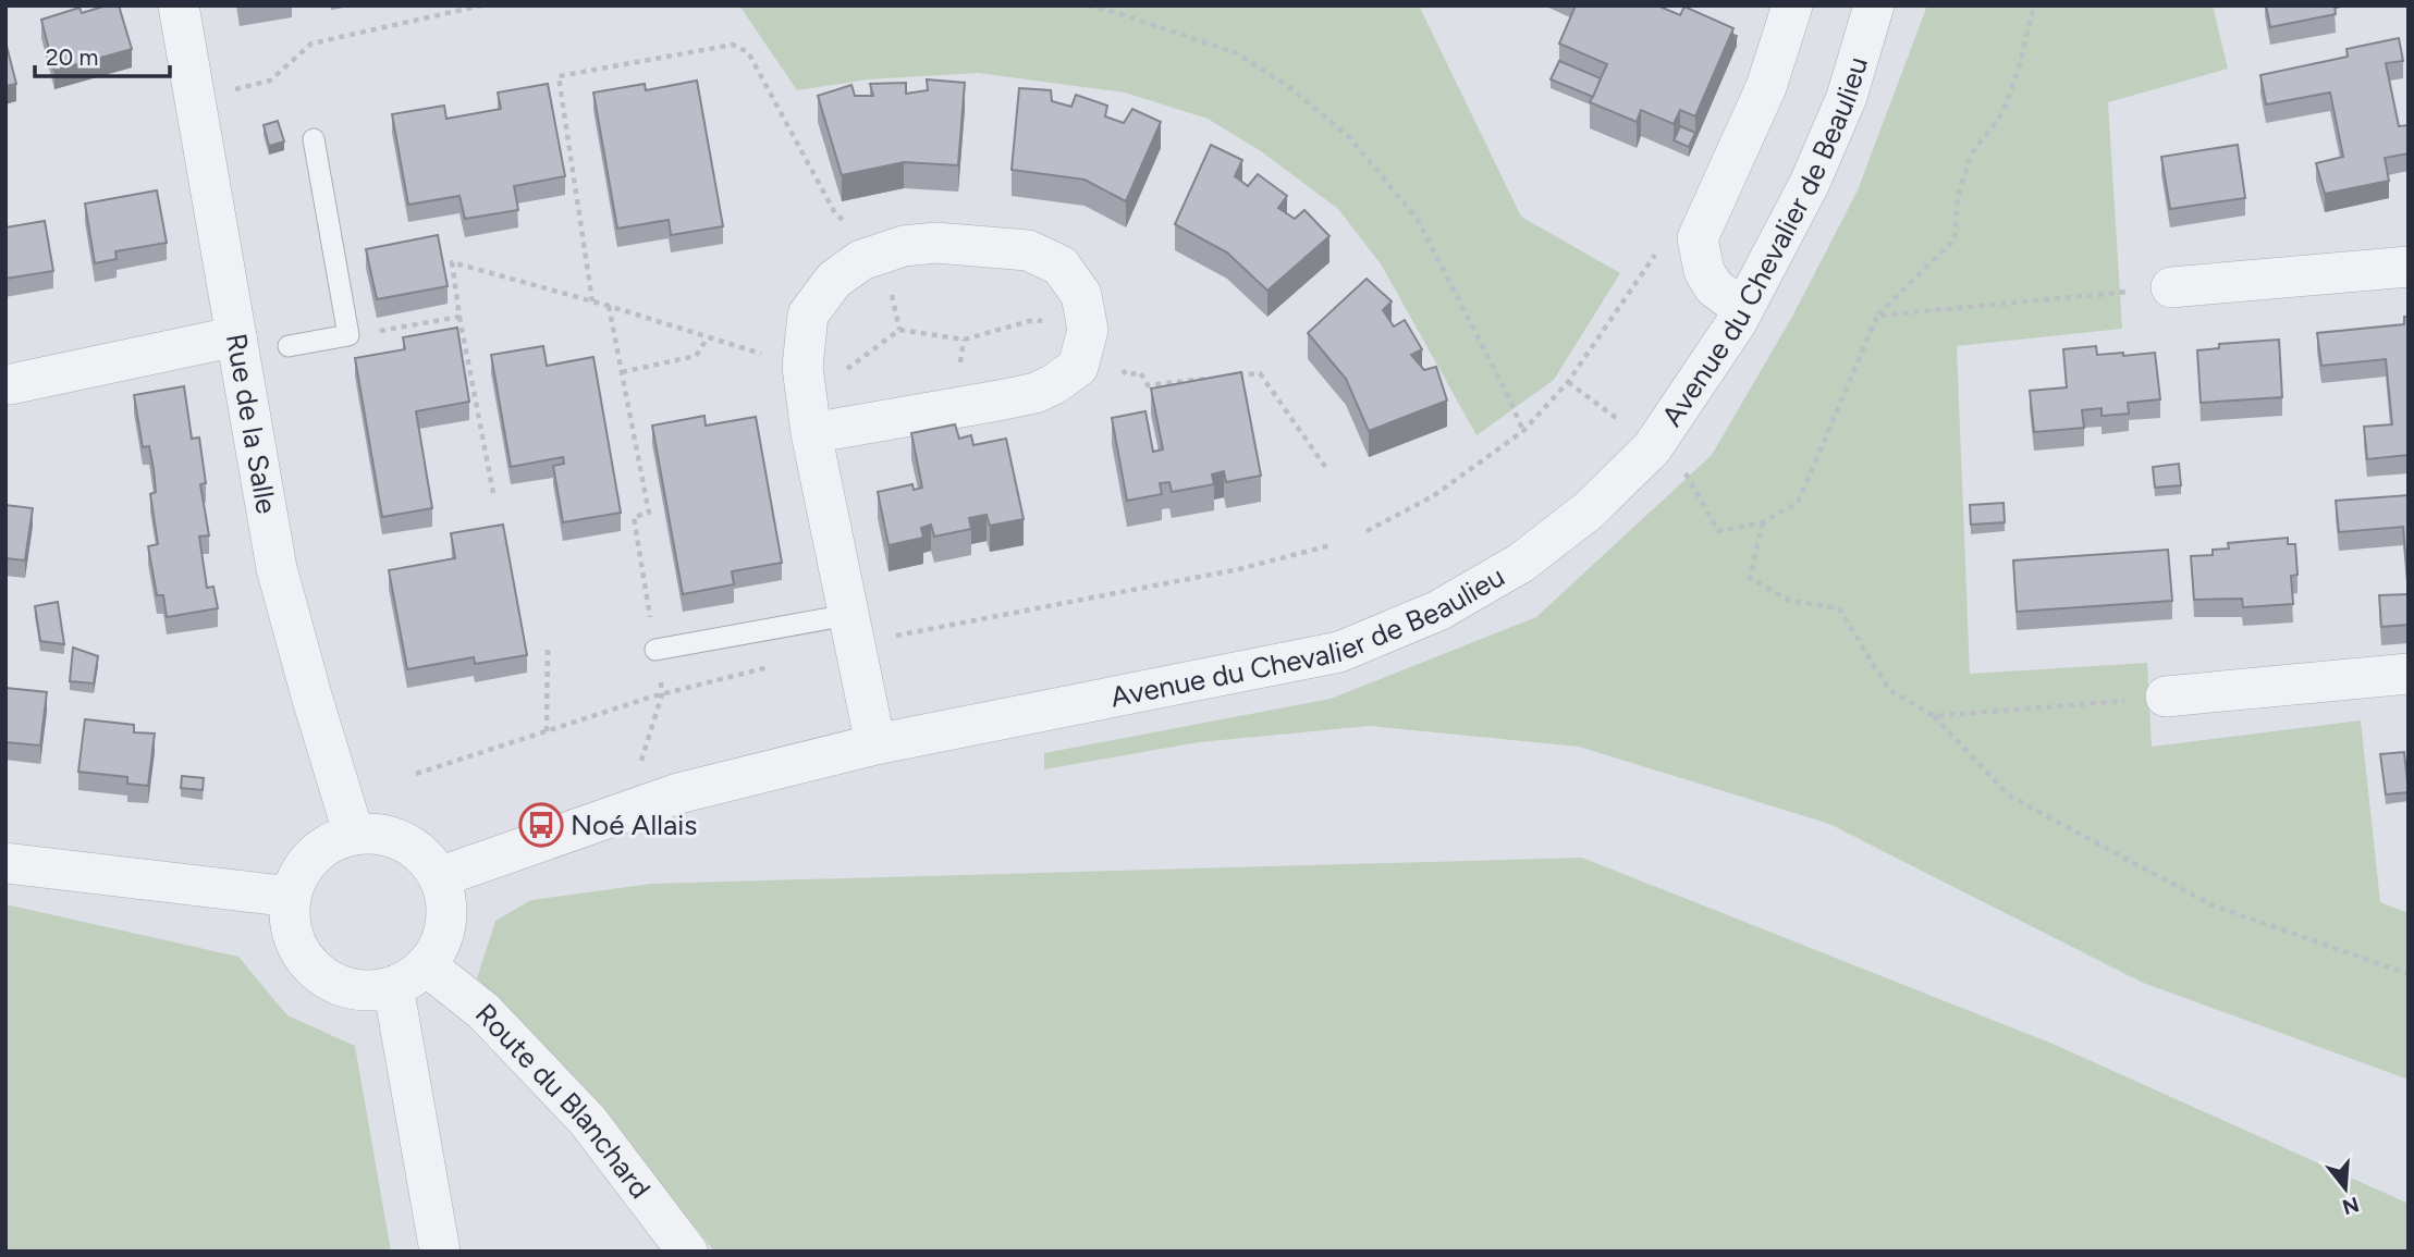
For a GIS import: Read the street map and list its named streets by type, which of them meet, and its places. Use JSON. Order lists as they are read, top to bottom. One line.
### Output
{"streets":{"street":["Avenue du Chevalier de Beaulieu","Rue de la Salle","Route du Blanchard"]},"crossings":[["Avenue du Chevalier de Beaulieu","Rue de la Salle"],["Avenue du Chevalier de Beaulieu","Route du Blanchard"],["Rue de la Salle","Route du Blanchard"]],"places":{"bus stop":["Noé Allais"]},"scale_bar":"20 m","north":"bottom"}
